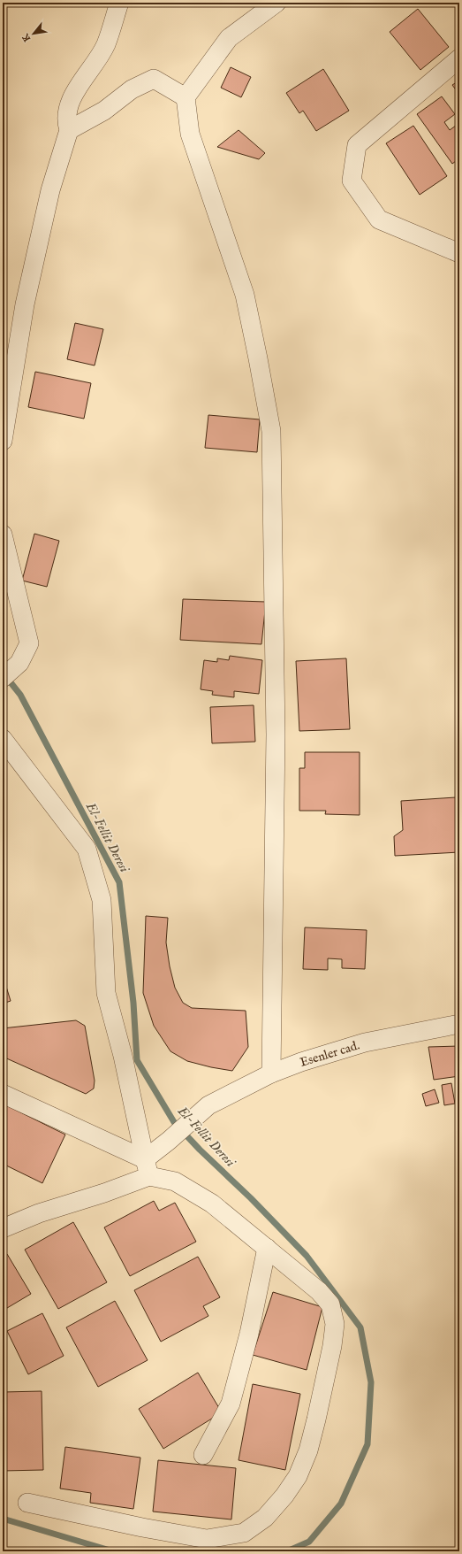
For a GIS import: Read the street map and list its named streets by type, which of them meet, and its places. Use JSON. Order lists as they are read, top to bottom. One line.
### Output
{"streets":{"street":["Esenler cad."]},"water":["El-Fellit Deresi"],"north":"bottom left"}
